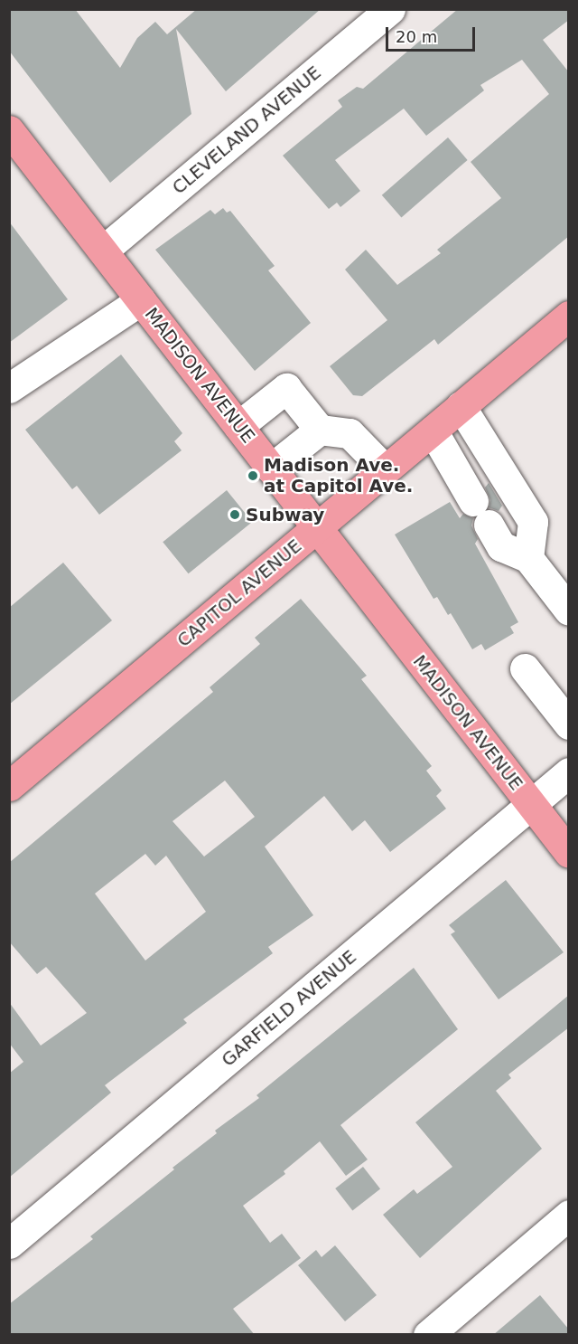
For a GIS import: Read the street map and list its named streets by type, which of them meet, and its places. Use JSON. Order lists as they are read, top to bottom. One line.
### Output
{"streets":{"main road":["MADISON AVENUE","CAPITOL AVENUE"],"street":["CLEVELAND AVENUE","GARFIELD AVENUE"]},"crossings":[["CLEVELAND AVENUE","MADISON AVENUE"],["MADISON AVENUE","CAPITOL AVENUE"],["MADISON AVENUE","GARFIELD AVENUE"]],"places":["Madison Ave. at Capitol Ave.","Subway"],"scale_bar":"20 m"}
